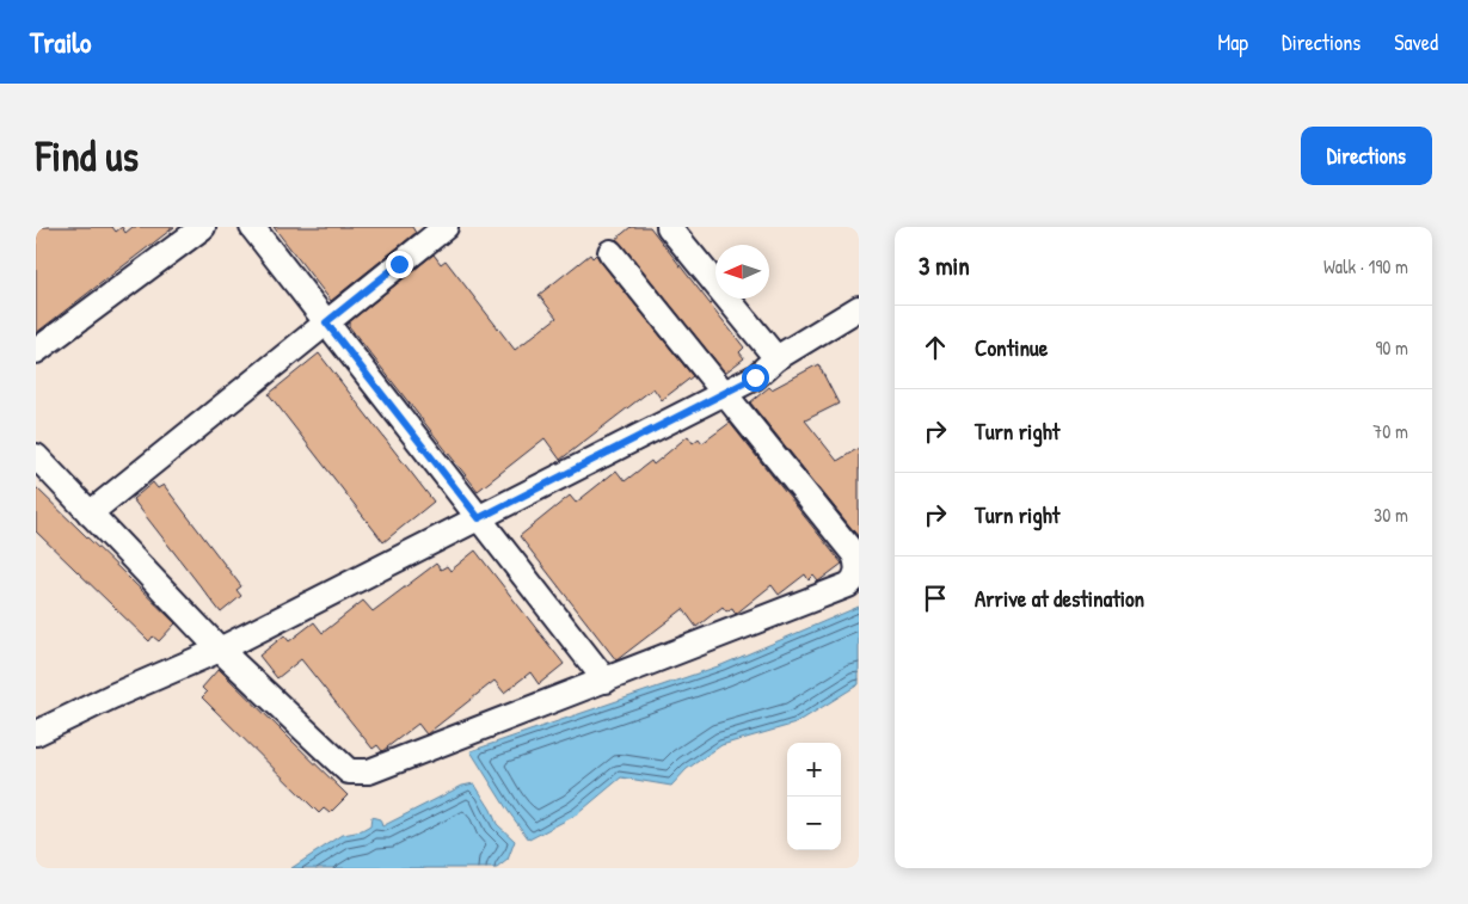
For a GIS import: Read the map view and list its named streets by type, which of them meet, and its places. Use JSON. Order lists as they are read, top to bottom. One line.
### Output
{"north":"left","page":{"header":"Trailo","nav":["Map","Directions","Saved"],"buttons":"Directions","title":"Find us","heading":["3 min","Walk · 190 m"],"list":[["Continue","90 m"],["Turn right","70 m"],["Turn right","30 m"],"Arrive at destination"],"map_buttons":["+","−"]}}
